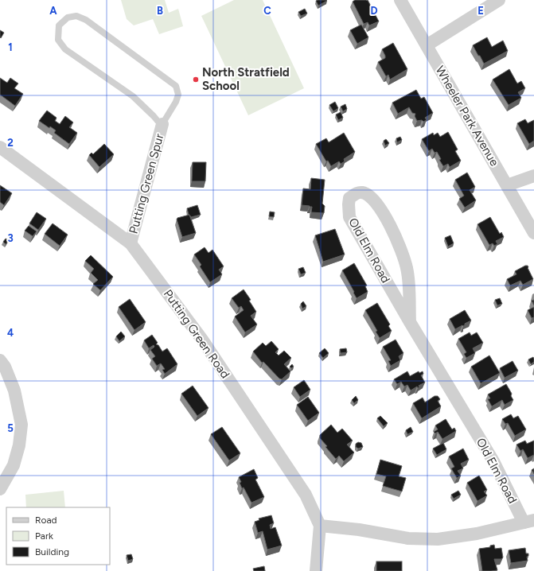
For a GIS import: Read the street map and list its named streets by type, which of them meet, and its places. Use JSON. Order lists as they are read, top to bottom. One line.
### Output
{"streets":{"street":["Wheeler Park Avenue","Putting Green Spur","Old Elm Road","Putting Green Road"]},"crossings":[["Putting Green Spur","Putting Green Road"]],"places":["North Stratfield School"],"legend":["Road","Park","Building"],"grid":{"columns":["A","B","C","D","E"],"rows":["1","2","3","4","5"]}}
